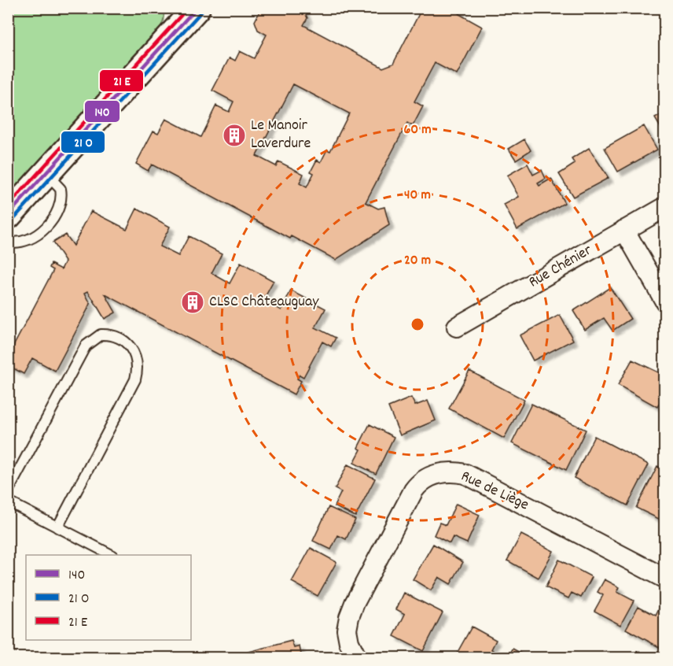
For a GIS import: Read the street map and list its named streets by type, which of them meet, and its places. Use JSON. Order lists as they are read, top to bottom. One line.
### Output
{"streets":{"street":["Rue Chénier","Rue de Liège"]},"places":{"building":["Le Manoir Laverdure","CLSC Châteauguay"]},"lines":["transit line 140"],"legend":["140","21 O","21 E"],"rings":["60 m","40 m","20 m"]}
